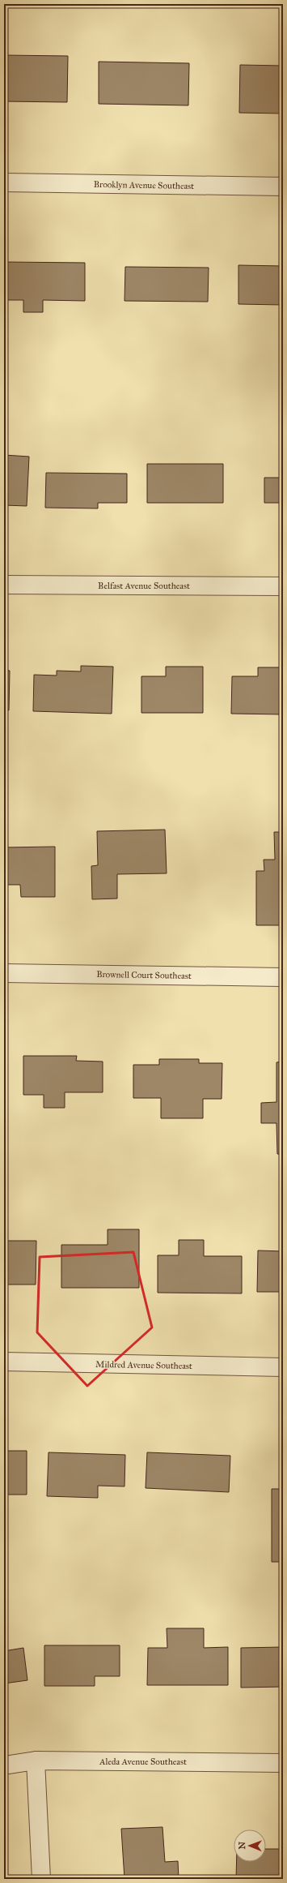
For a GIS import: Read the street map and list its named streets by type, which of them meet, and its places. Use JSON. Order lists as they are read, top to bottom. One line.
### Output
{"streets":{"street":["Brooklyn Avenue Southeast","Belfast Avenue Southeast","Brownell Court Southeast","Mildred Avenue Southeast","Aleda Avenue Southeast"]},"north":"left"}
